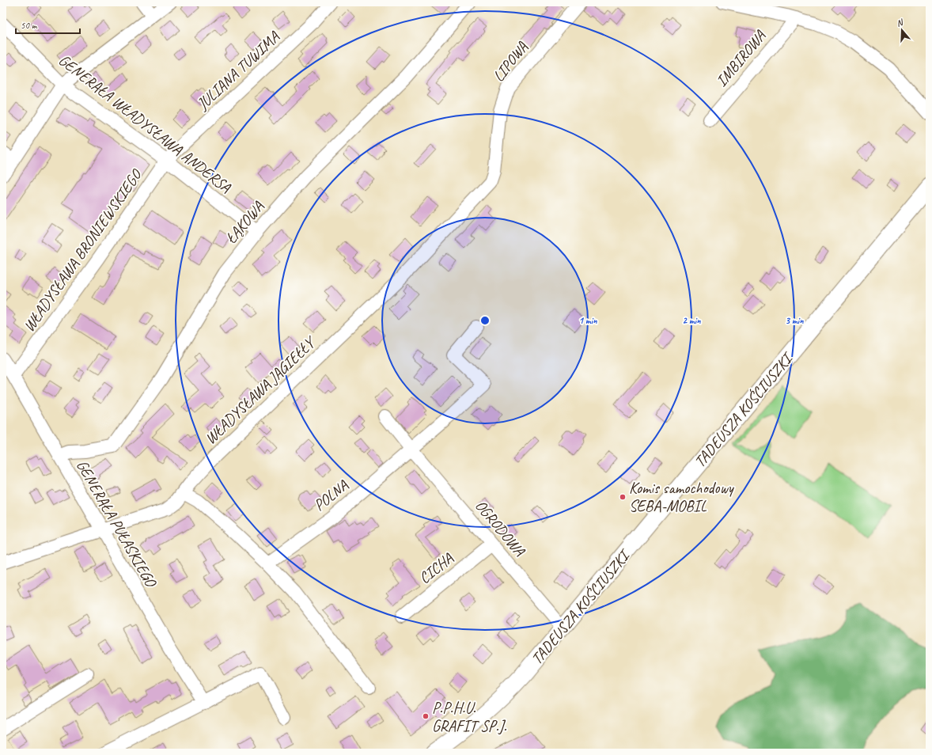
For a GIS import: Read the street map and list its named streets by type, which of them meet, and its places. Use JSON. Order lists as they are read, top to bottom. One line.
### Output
{"streets":{"main road":["TADEUSZA KOŚCIUSZKI"],"street":["IMBIROWA","LIPOWA","JULIANA TUWIMA","GENERAŁA WŁADYSŁAWA ANDERSA","ŁĄKOWA","WŁADYSŁAWA BRONIEWSKIEGO","WŁADYSŁAWA JAGIEŁŁY","POLNA","GENERAŁA PUŁASKIEGO","OGRODOWA","CICHA"]},"crossings":[["LIPOWA","WŁADYSŁAWA JAGIEŁŁY"],["JULIANA TUWIMA","GENERAŁA WŁADYSŁAWA ANDERSA"],["JULIANA TUWIMA","WŁADYSŁAWA BRONIEWSKIEGO"],["GENERAŁA WŁADYSŁAWA ANDERSA","ŁĄKOWA"],["GENERAŁA WŁADYSŁAWA ANDERSA","WŁADYSŁAWA BRONIEWSKIEGO"],["ŁĄKOWA","GENERAŁA PUŁASKIEGO"],["WŁADYSŁAWA BRONIEWSKIEGO","GENERAŁA PUŁASKIEGO"],["WŁADYSŁAWA JAGIEŁŁY","GENERAŁA PUŁASKIEGO"],["TADEUSZA KOŚCIUSZKI","OGRODOWA"],["POLNA","OGRODOWA"],["OGRODOWA","CICHA"]],"places":["Komis samochodowy SEBA-MOBIL","P.P.H.U. GRAFIT SP.J."],"scale_bar":"50 m","north":"top","rings":["1 min","2 min","3 min"]}
